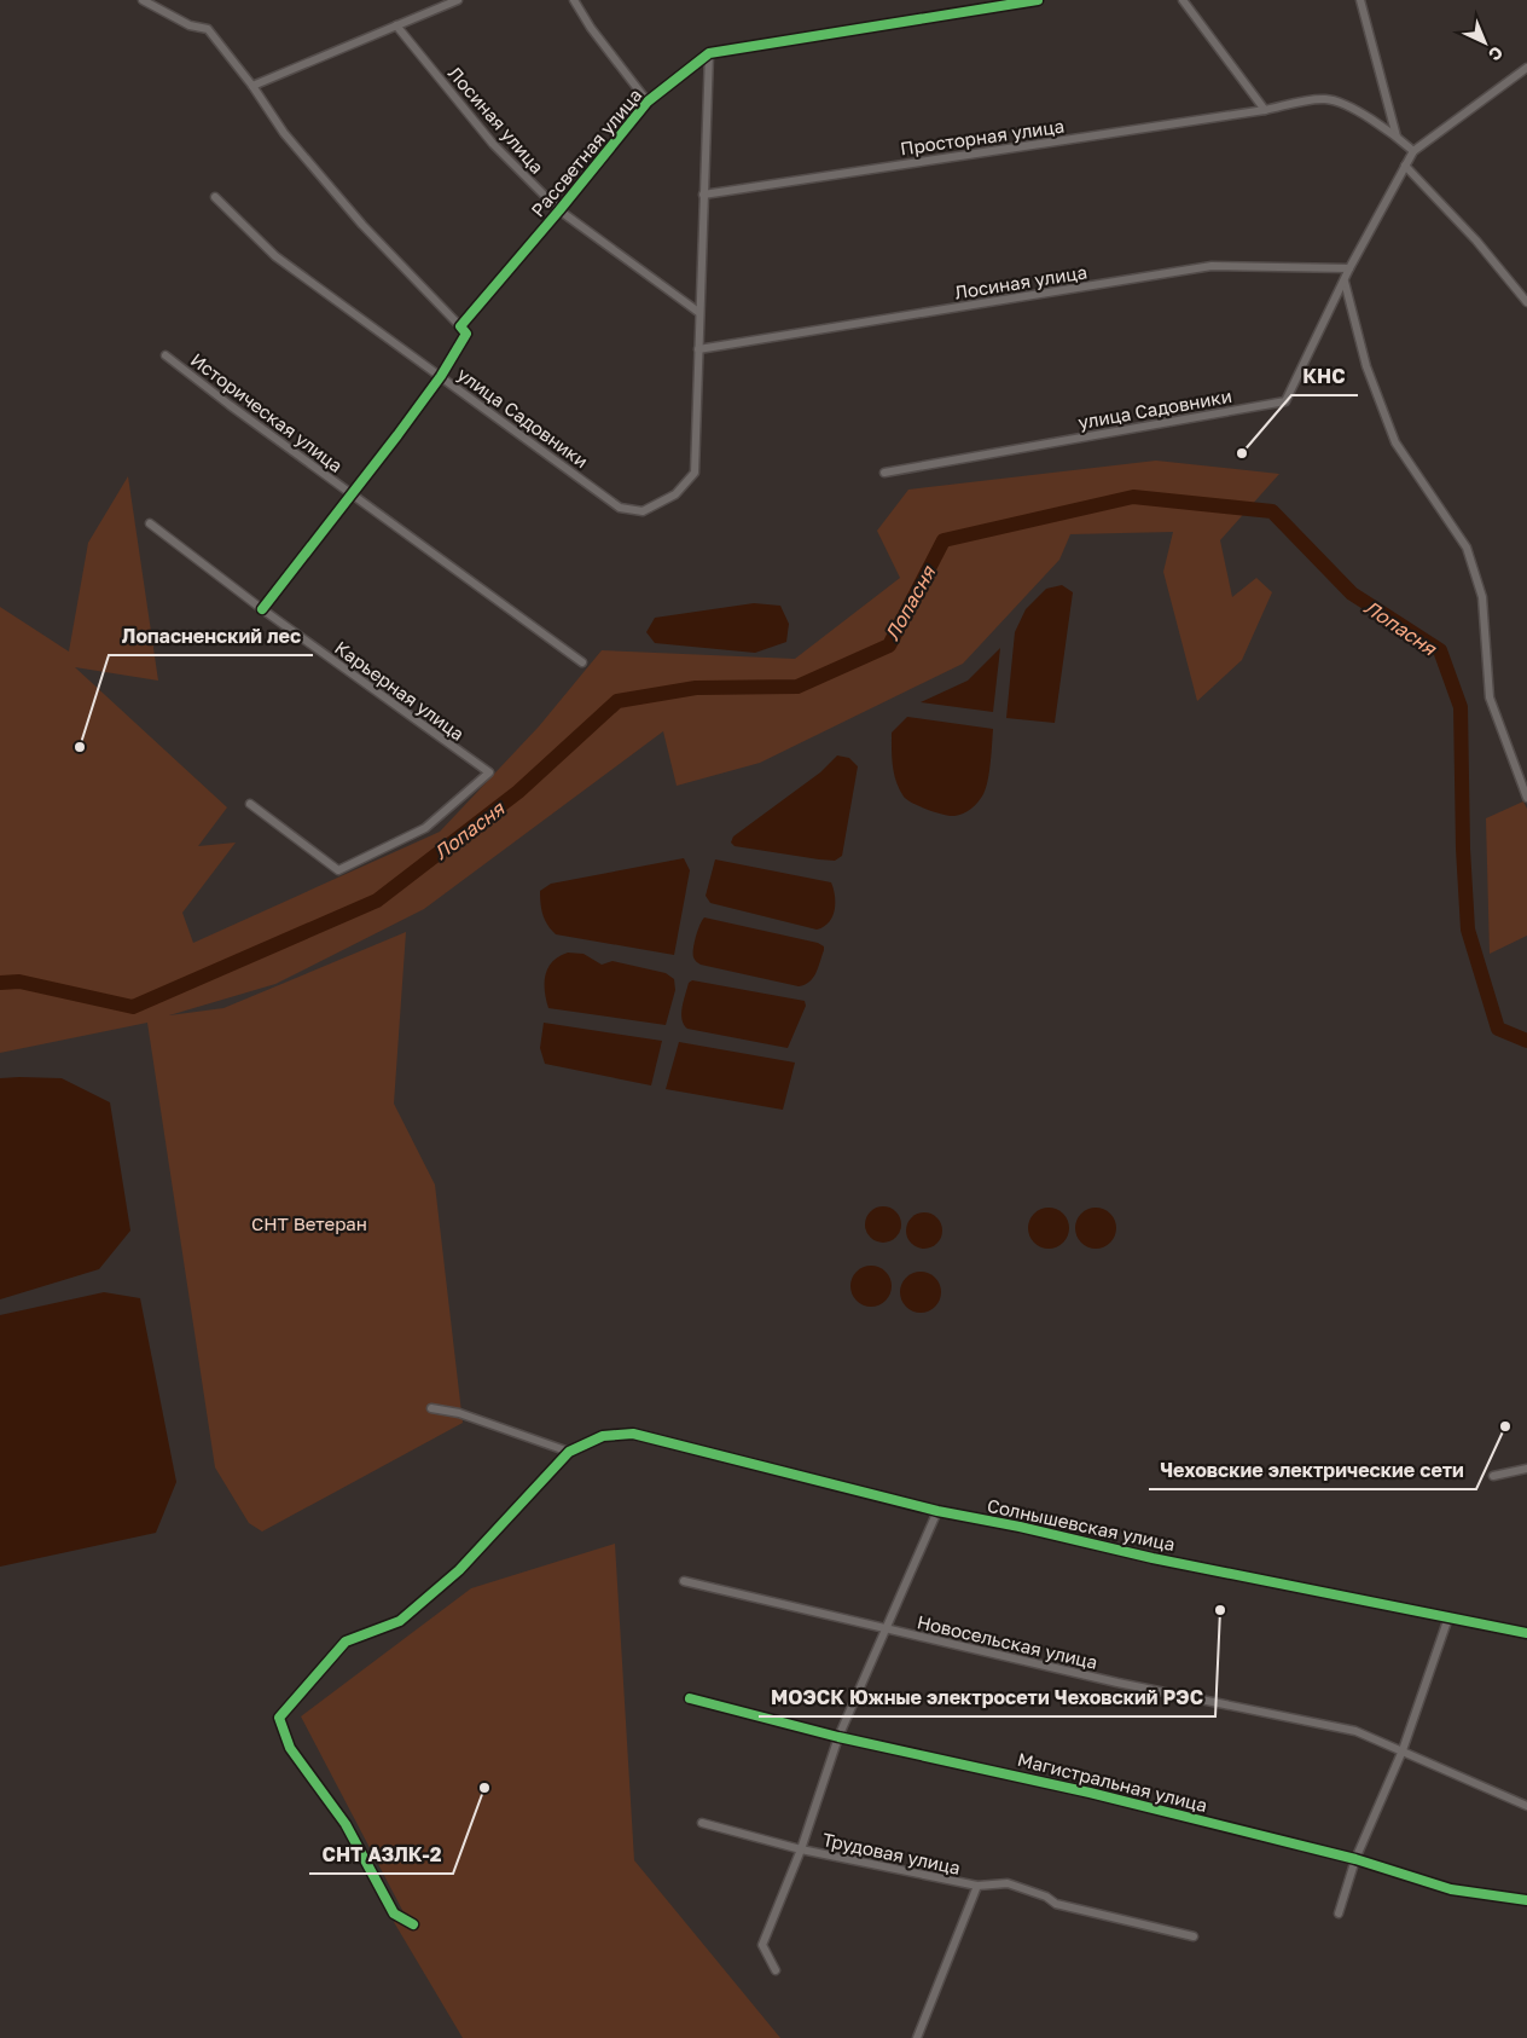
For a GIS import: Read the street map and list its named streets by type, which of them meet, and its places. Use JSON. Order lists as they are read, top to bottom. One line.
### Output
{"streets":{"street":["Лосиная улица","Просторная улица","Рассветная улица","улица Садовники","Историческая улица","Карьерная улица","Солнышевская улица","Новосельская улица","Магистральная улица","Трудовая улица"]},"crossings":[["Лосиная улица","Рассветная улица"],["Лосиная улица","улица Садовники"],["Просторная улица","улица Садовники"],["Рассветная улица","улица Садовники"]],"water":["Лопасня"],"parks":["СНТ Ветеран"],"places":["КНС","Лопасненский лес","Чеховские электрические сети","МОЭСК Южные электросети Чеховский РЭС","СНТ АЗЛК-2"],"north":"bottom right"}
